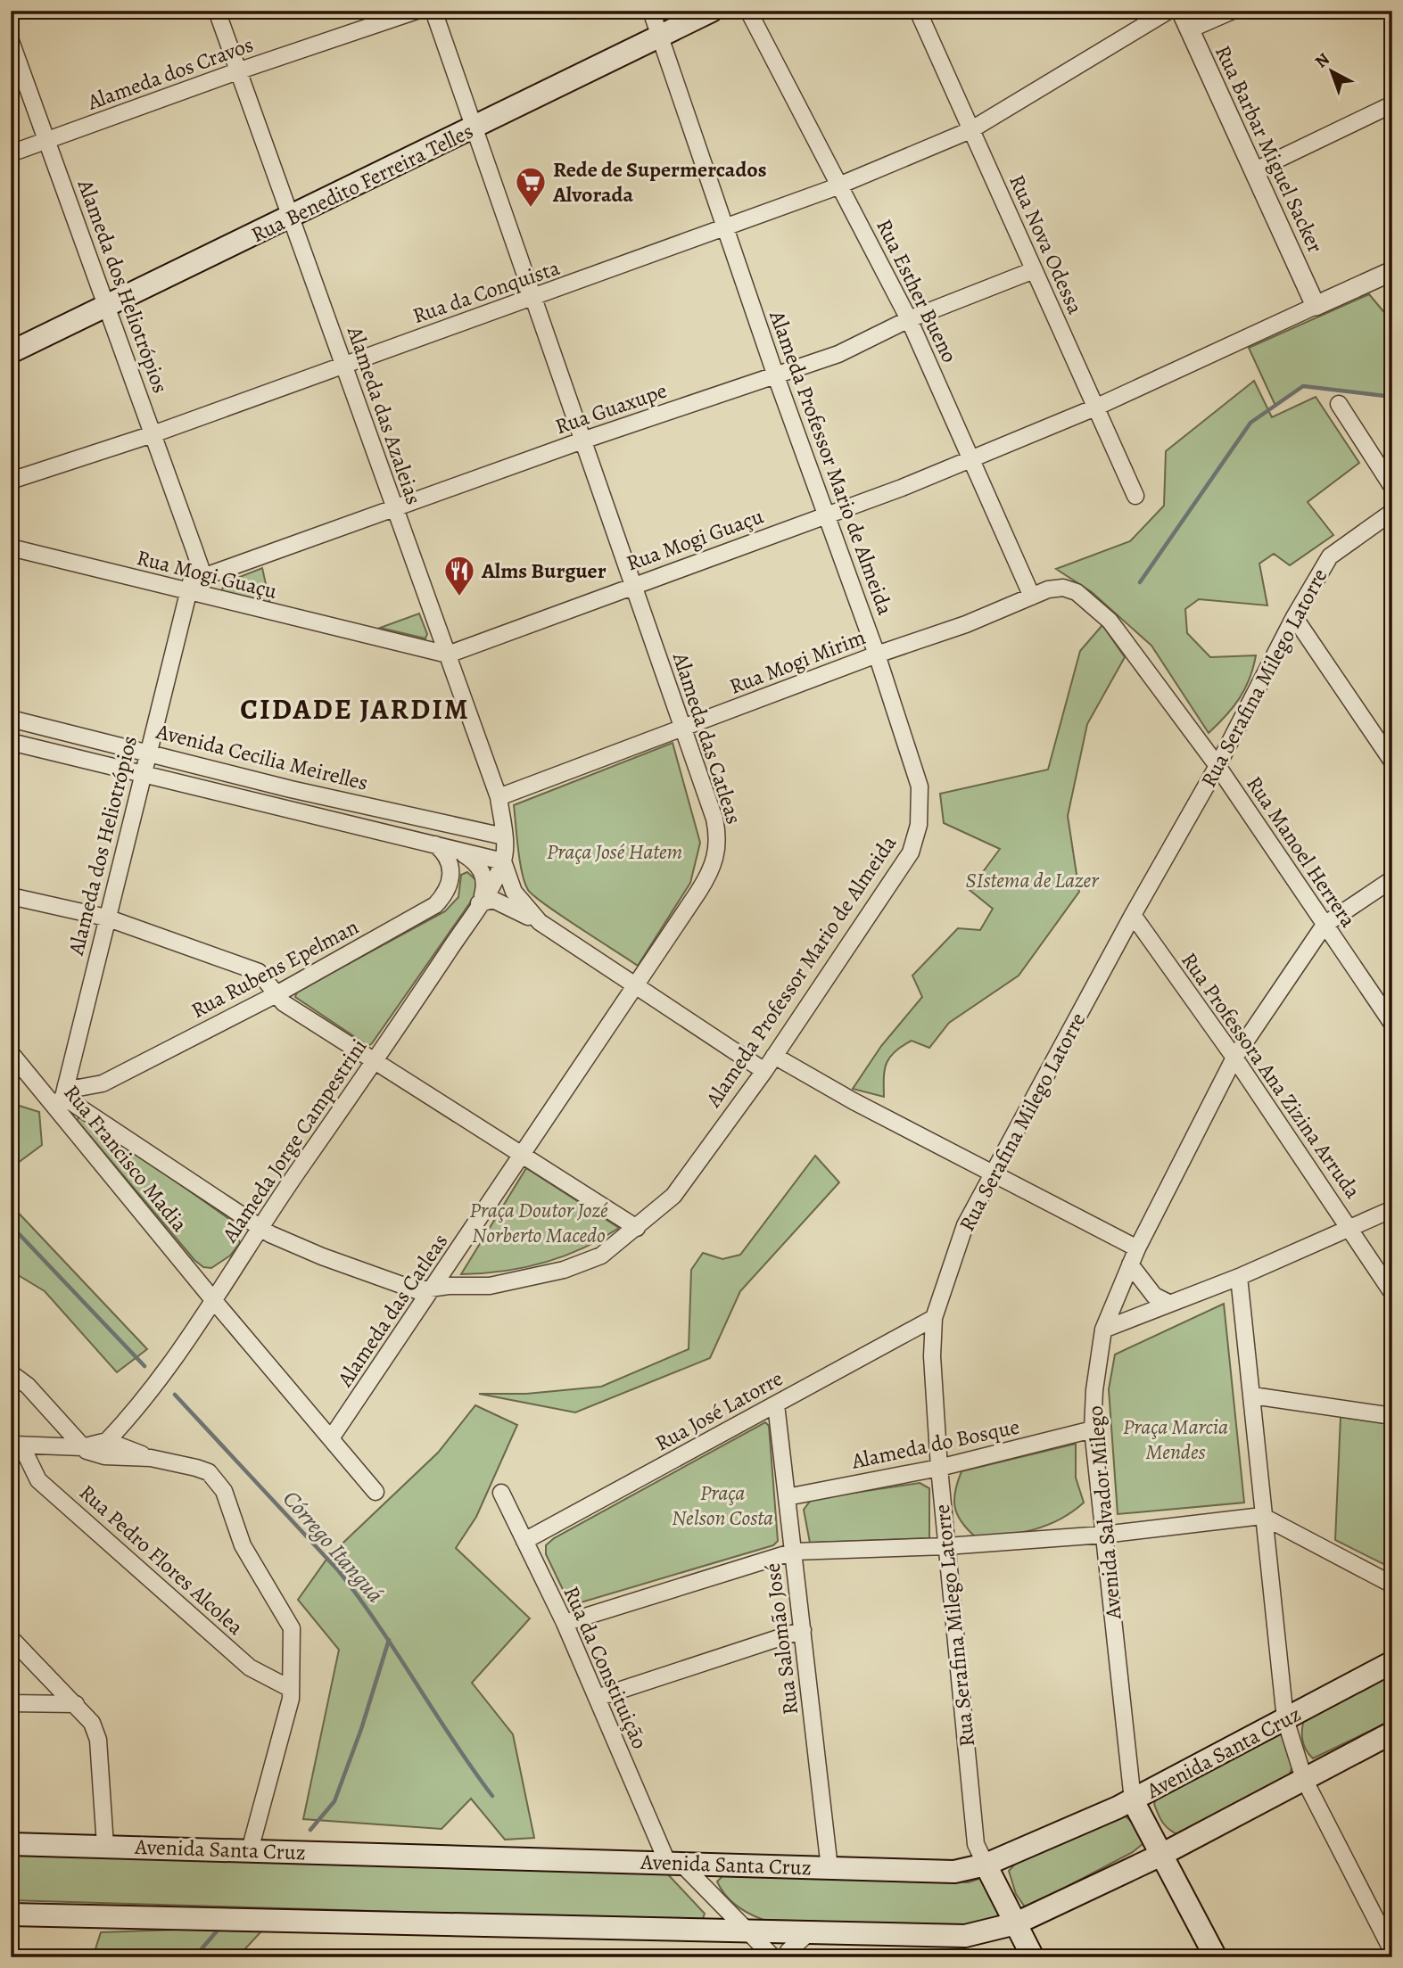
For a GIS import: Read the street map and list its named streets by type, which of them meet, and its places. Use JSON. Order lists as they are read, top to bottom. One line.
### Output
{"streets":{"main road":["Rua Benedito Ferreira Telles","Rua Serafina Milego Latorre","Avenida Salvador Milego","Avenida Santa Cruz"],"street":["Alameda dos Cravos","Rua Barbar Miguel Sacker","Rua Nova Odessa","Alameda dos Heliotrópios","Rua Esther Bueno","Rua da Conquista","Rua Guaxupe","Alameda das Azaleias","Alameda Professor Mario de Almeida","Rua Mogi Guaçu","Rua Mogi Mirim","Alameda das Catleas","Avenida Cecilia Meirelles","Rua Manoel Herrera","Rua Rubens Epelman","Rua Professora Ana Zizina Arruda","Alameda Jorge Campestrini","Rua Francisco Madia","Rua José Latorre","Alameda do Bosque","Rua Pedro Flores Alcolea","Rua Salomão José","Rua da Constituição"]},"crossings":[["Alameda dos Cravos","Alameda dos Heliotrópios"],["Alameda dos Cravos","Alameda das Azaleias"],["Rua Barbar Miguel Sacker","Rua Mogi Guaçu"],["Rua Benedito Ferreira Telles","Alameda dos Heliotrópios"],["Rua Benedito Ferreira Telles","Alameda das Azaleias"],["Rua Benedito Ferreira Telles","Alameda Professor Mario de Almeida"],["Rua Benedito Ferreira Telles","Alameda das Catleas"],["Rua Nova Odessa","Rua da Conquista"],["Rua Nova Odessa","Rua Guaxupe"],["Rua Nova Odessa","Rua Mogi Guaçu"],["Alameda dos Heliotrópios","Rua da Conquista"],["Alameda dos Heliotrópios","Rua Guaxupe"],["Alameda dos Heliotrópios","Alameda Professor Mario de Almeida"],["Alameda dos Heliotrópios","Rua Mogi Guaçu"],["Alameda dos Heliotrópios","Avenida Cecilia Meirelles"],["Alameda dos Heliotrópios","Rua Rubens Epelman"],["Alameda dos Heliotrópios","Rua Francisco Madia"],["Rua Esther Bueno","Rua da Conquista"],["Rua Esther Bueno","Rua Guaxupe"],["Rua Esther Bueno","Rua Mogi Guaçu"],["Rua Esther Bueno","Rua Mogi Mirim"],["Rua da Conquista","Alameda das Azaleias"],["Rua da Conquista","Alameda Professor Mario de Almeida"],["Rua da Conquista","Alameda das Catleas"],["Rua Guaxupe","Alameda das Azaleias"],["Rua Guaxupe","Alameda Professor Mario de Almeida"],["Rua Guaxupe","Alameda das Catleas"],["Alameda das Azaleias","Rua Mogi Guaçu"],["Alameda das Azaleias","Rua Mogi Mirim"],["Alameda das Azaleias","Avenida Cecilia Meirelles"],["Alameda das Azaleias","Alameda Jorge Campestrini"],["Alameda Professor Mario de Almeida","Rua Mogi Guaçu"],["Alameda Professor Mario de Almeida","Rua Mogi Mirim"],["Alameda Professor Mario de Almeida","Alameda das Catleas"],["Alameda Professor Mario de Almeida","Rua Rubens Epelman"],["Alameda Professor Mario de Almeida","Alameda Jorge Campestrini"],["Alameda Professor Mario de Almeida","Rua Francisco Madia"],["Rua Mogi Guaçu","Alameda das Catleas"],["Rua Mogi Mirim","Alameda das Catleas"],["Rua Mogi Mirim","Rua Manoel Herrera"],["Rua Serafina Milego Latorre","Rua Manoel Herrera"],["Rua Serafina Milego Latorre","Rua Professora Ana Zizina Arruda"],["Rua Serafina Milego Latorre","Rua José Latorre"],["Rua Serafina Milego Latorre","Alameda do Bosque"],["Rua Serafina Milego Latorre","Avenida Santa Cruz"],["Alameda das Catleas","Rua Francisco Madia"],["Avenida Cecilia Meirelles","Alameda Jorge Campestrini"],["Rua Manoel Herrera","Avenida Salvador Milego"],["Rua Rubens Epelman","Rua Francisco Madia"],["Rua Professora Ana Zizina Arruda","Avenida Salvador Milego"],["Alameda Jorge Campestrini","Rua Francisco Madia"],["Rua José Latorre","Rua Salomão José"],["Rua José Latorre","Rua da Constituição"],["Alameda do Bosque","Avenida Salvador Milego"],["Alameda do Bosque","Rua Salomão José"],["Avenida Salvador Milego","Avenida Santa Cruz"],["Rua Salomão José","Avenida Santa Cruz"],["Rua da Constituição","Avenida Santa Cruz"]],"districts":["CIDADE JARDIM"],"water":["Córrego Itanguá"],"parks":["Praça José Hatem","SIstema de Lazer","Praça Doutor Jozé Norberto Macedo","Praça Marcia Mendes","Praça Nelson Costa"],"places":{"supermarket":["Rede de Supermercados Alvorada"],"restaurant":["Alms Burguer"]},"north":"top left"}
